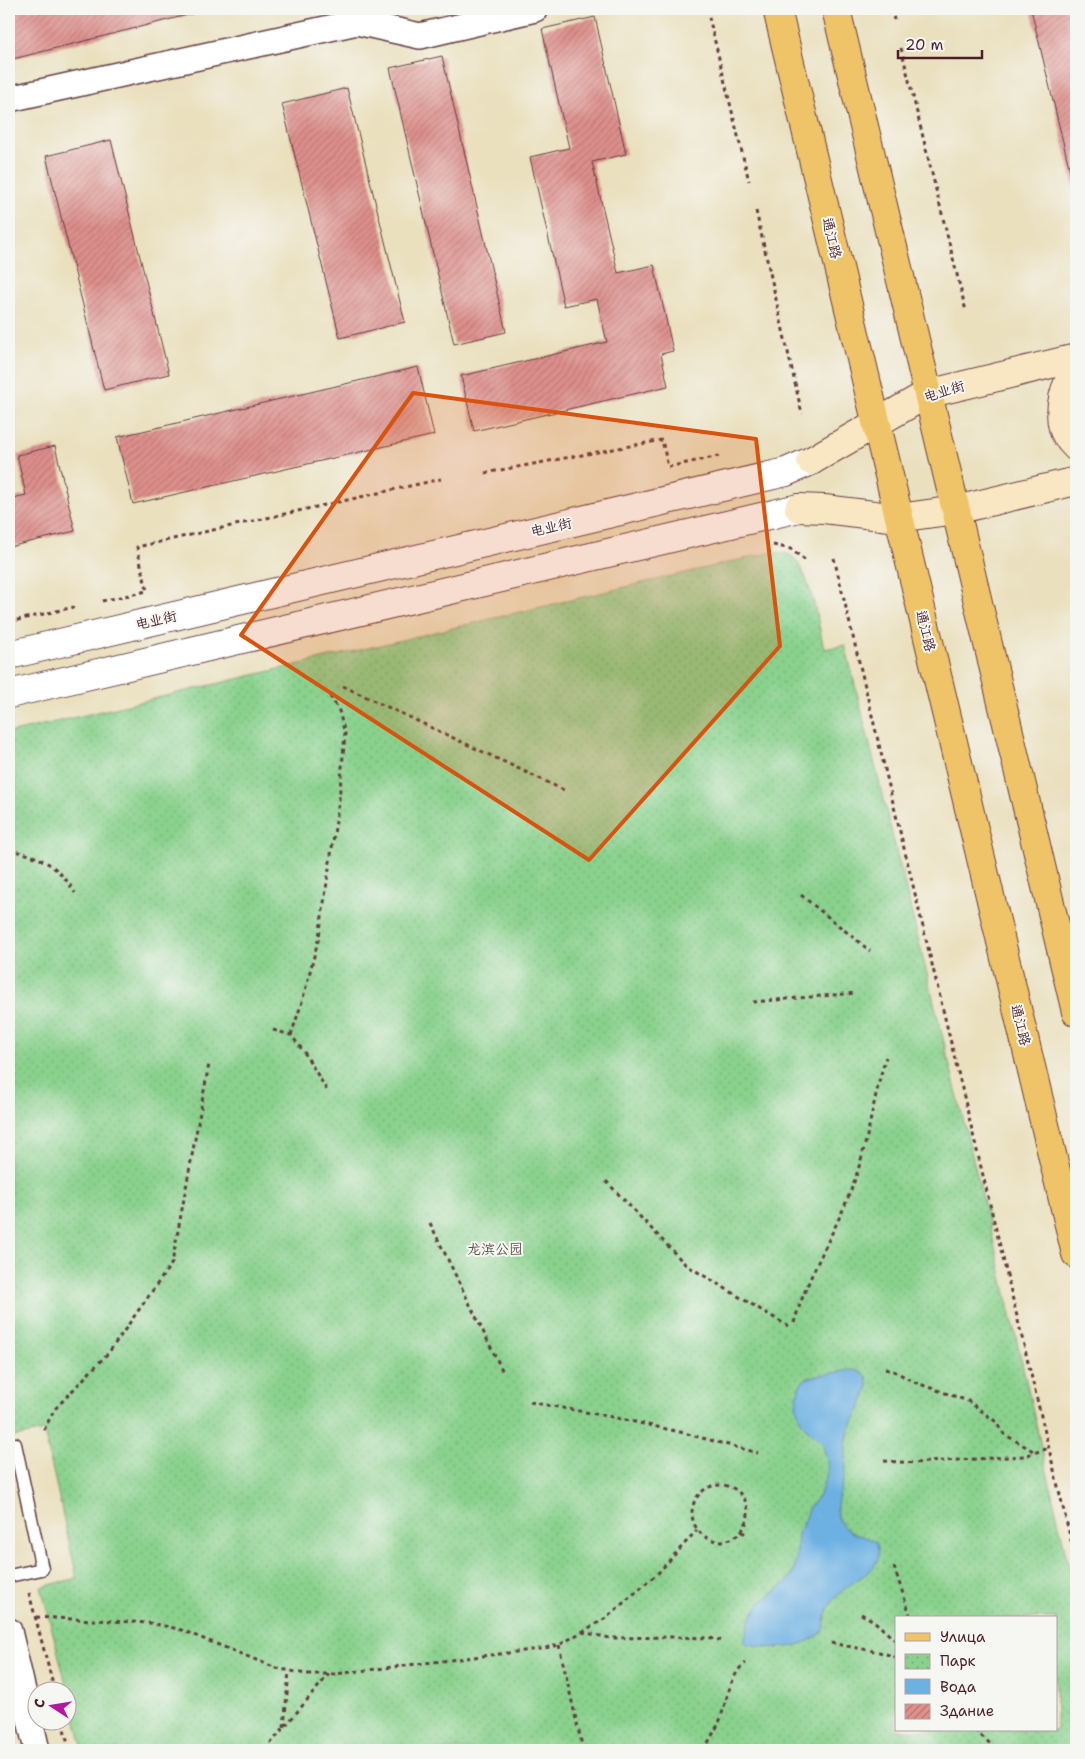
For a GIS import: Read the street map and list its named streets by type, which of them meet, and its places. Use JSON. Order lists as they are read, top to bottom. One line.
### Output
{"streets":{"main road":["通江路","电业街"]},"crossings":[["通江路","电业街"]],"parks":["龙滨公园"],"legend":["Улица","Парк","Вода","Здание"],"scale_bar":"20 m","north":"left"}
